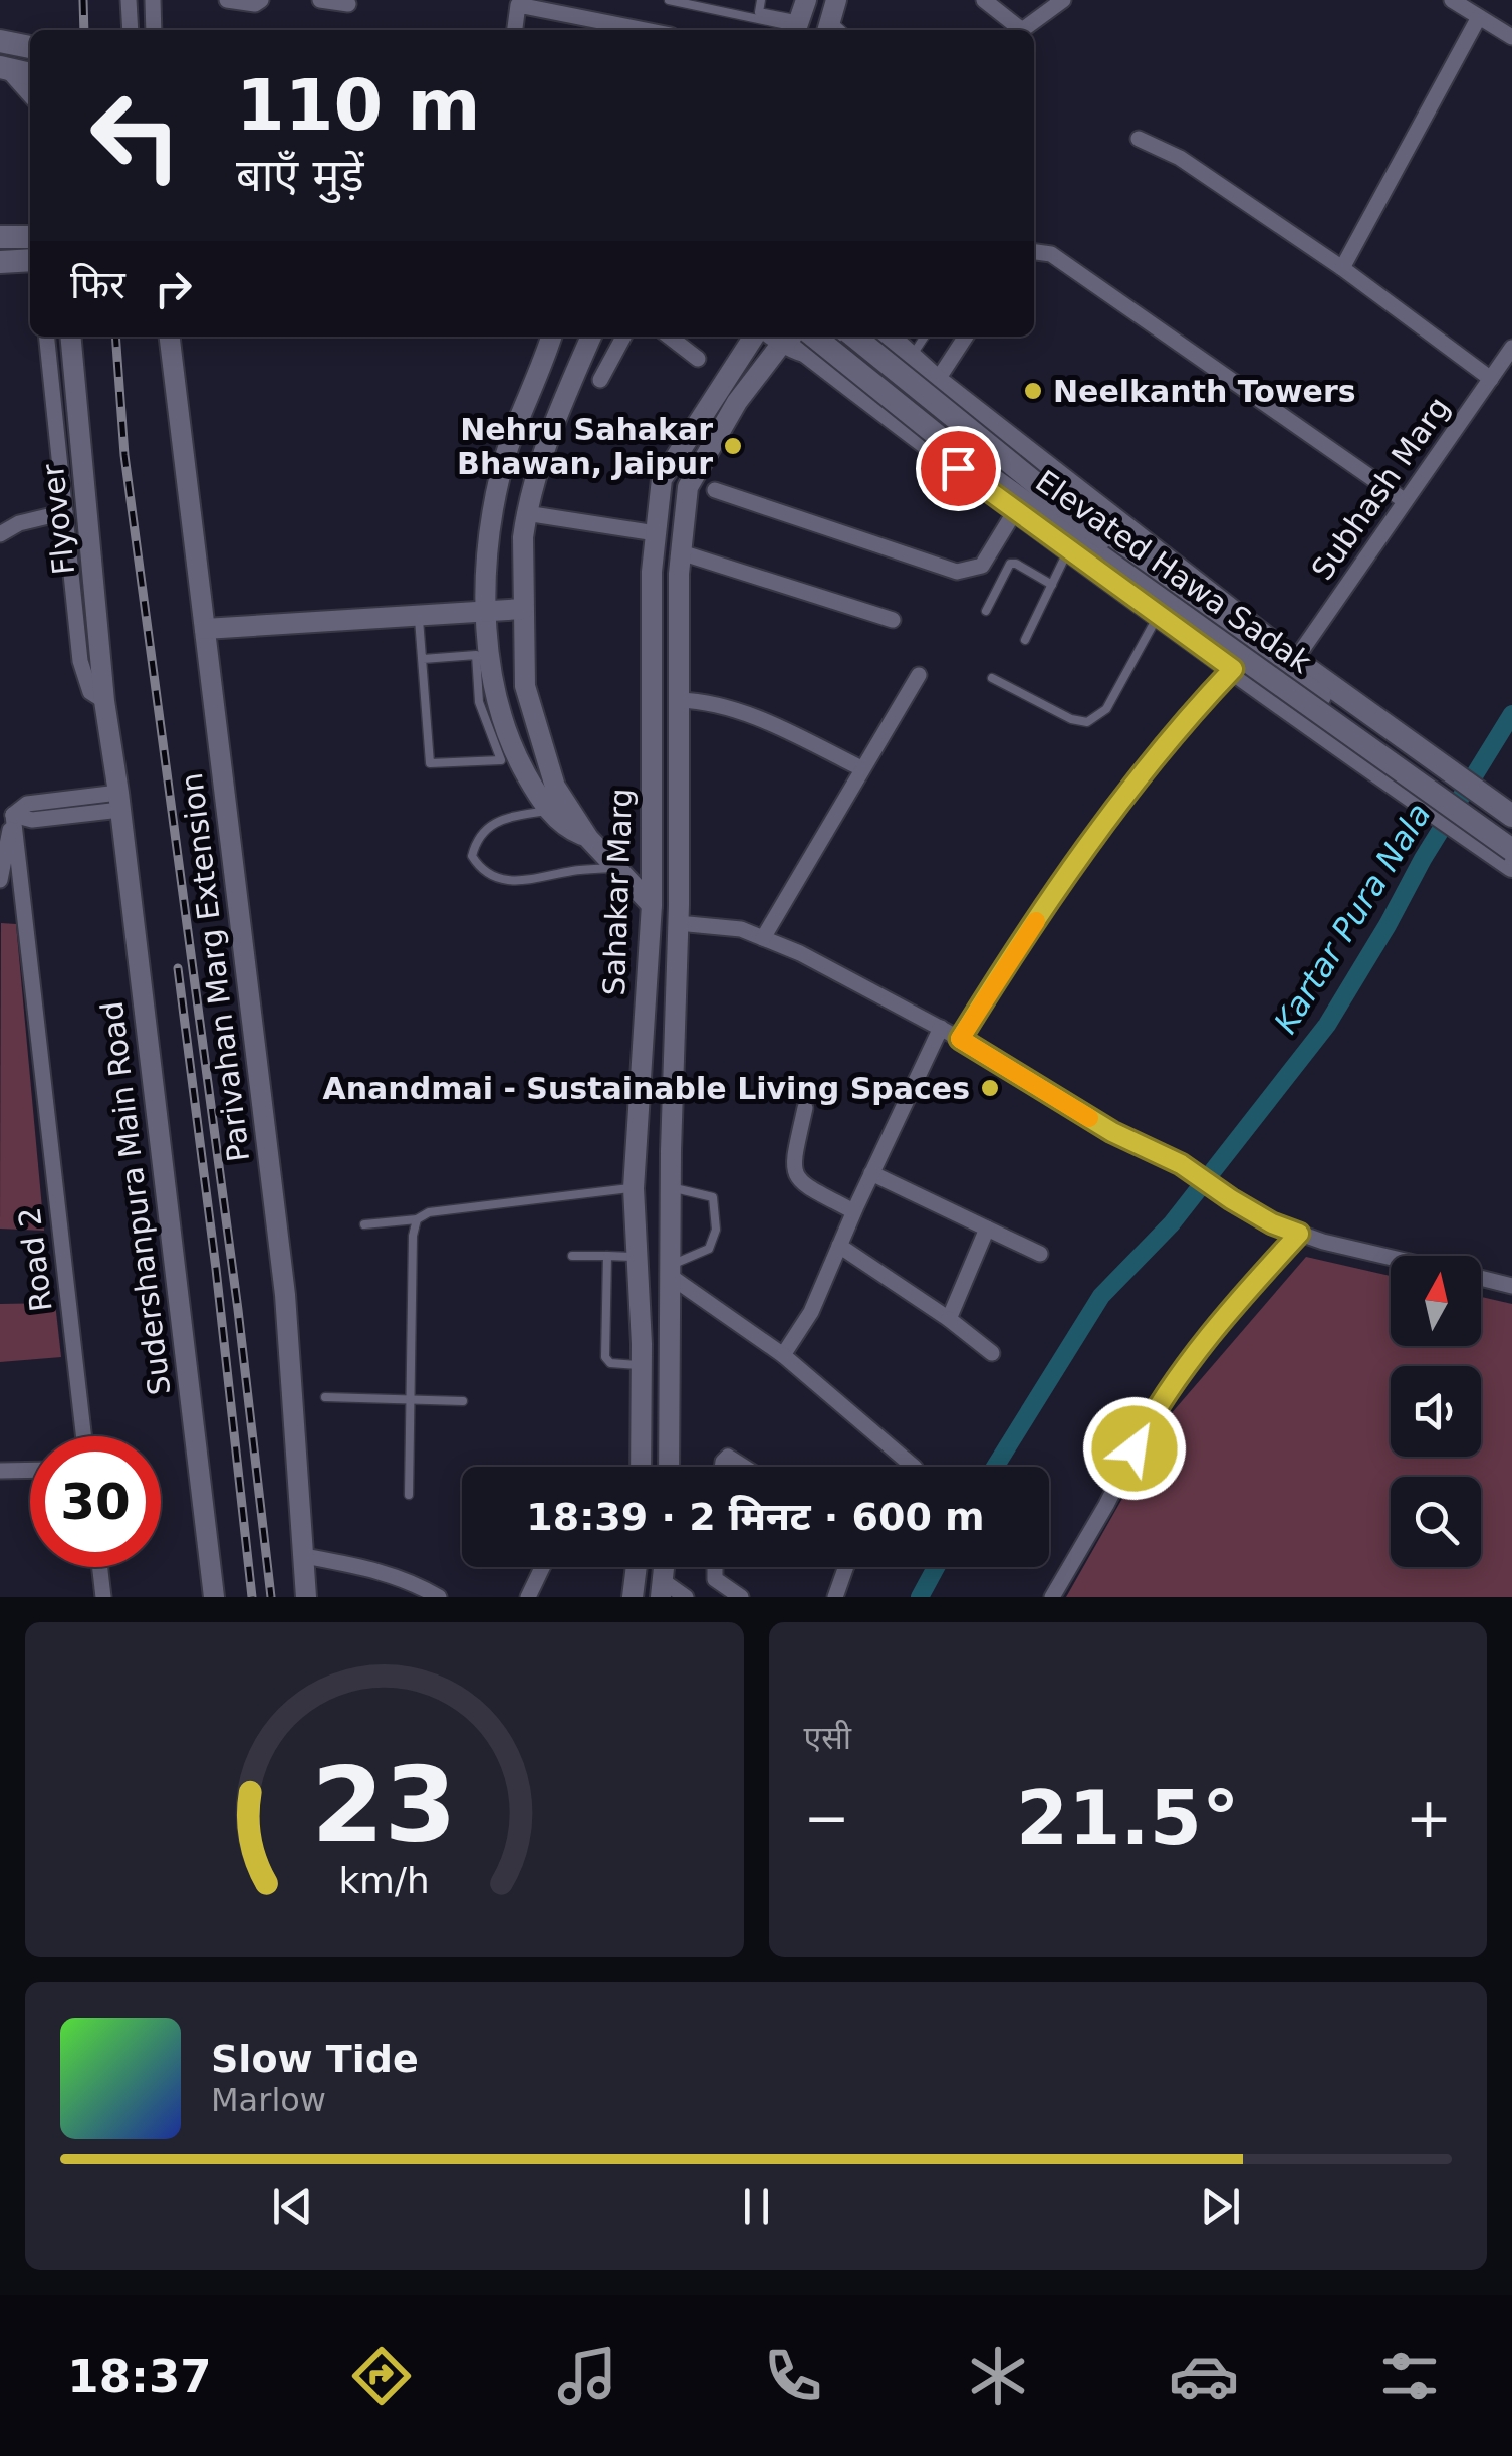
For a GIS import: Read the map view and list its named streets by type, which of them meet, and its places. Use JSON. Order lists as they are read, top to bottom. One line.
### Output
{"streets":{"main road":["Elevated Hawa Sadak"],"street":["Subhash Marg","Flyover","Sahakar Marg","Parivahan Marg Extension","Sudershanpura Main Road","Road 2"]},"crossings":[["Flyover","Sudershanpura Main Road"]],"water":["Kartar Pura Nala"],"places":["Neelkanth Towers","Nehru Sahakar Bhawan, Jaipur","Anandmai - Sustainable Living Spaces"],"north":"top","page":{"turn":["110 m","बाएँ मुड़ें"],"then":"फिर","limit":"30","trip":"18:39 · 2 मिनट · 600 m","tile":"एसी","heat":["−","21.5°","+"],"song":["Slow Tide","Marlow"],"tabs":"18:37","gauge":["23","km/h"]}}
